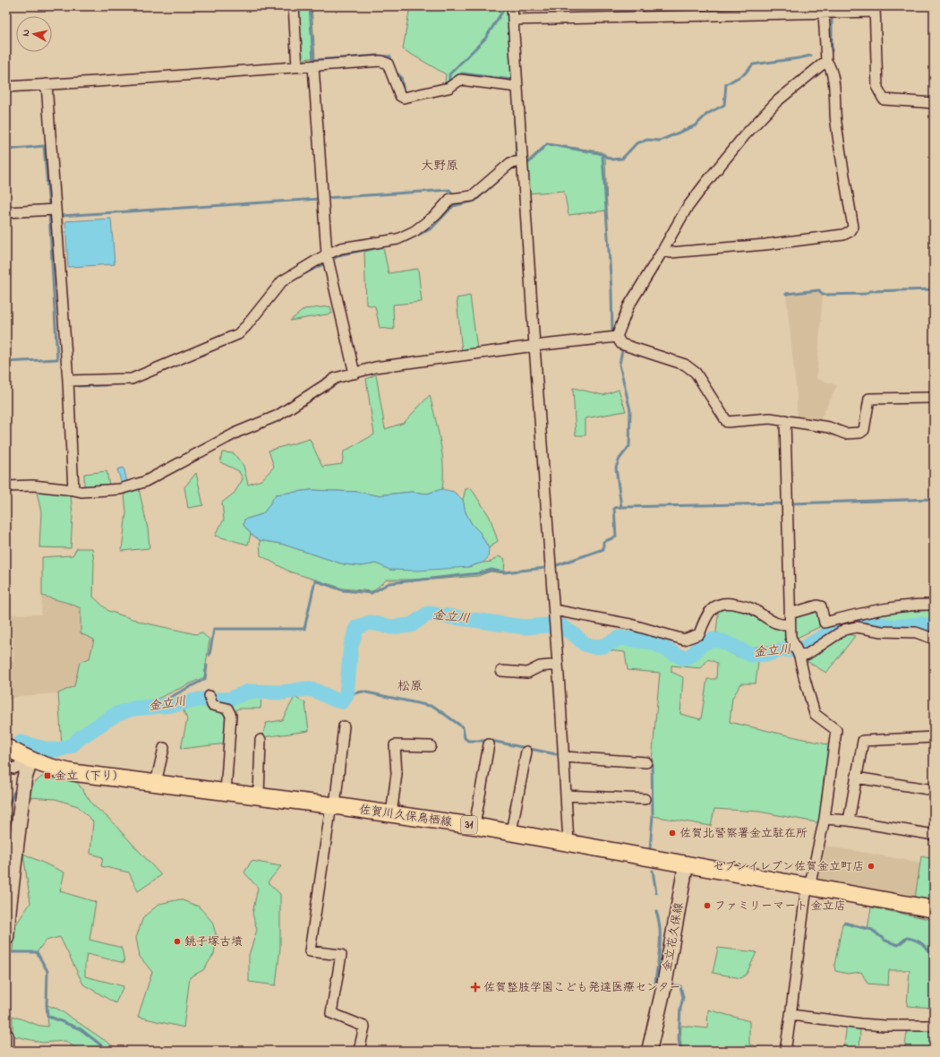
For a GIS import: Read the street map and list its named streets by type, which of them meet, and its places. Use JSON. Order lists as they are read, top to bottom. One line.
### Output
{"streets":{"main road":["佐賀川久保鳥栖線","31"],"street":["金立花久保線"]},"crossings":[["佐賀川久保鳥栖線","金立花久保線"]],"districts":["大野原","松原"],"water":["金立川"],"places":{"transit":["金立（下り）"],"other":["佐賀北警察署金立駐在所","セブンイレブン佐賀金立町店","ファミリーマート 金立店","銚子塚古墳"],"health":["佐賀整肢学園こども発達医療センター"]},"north":"left"}
